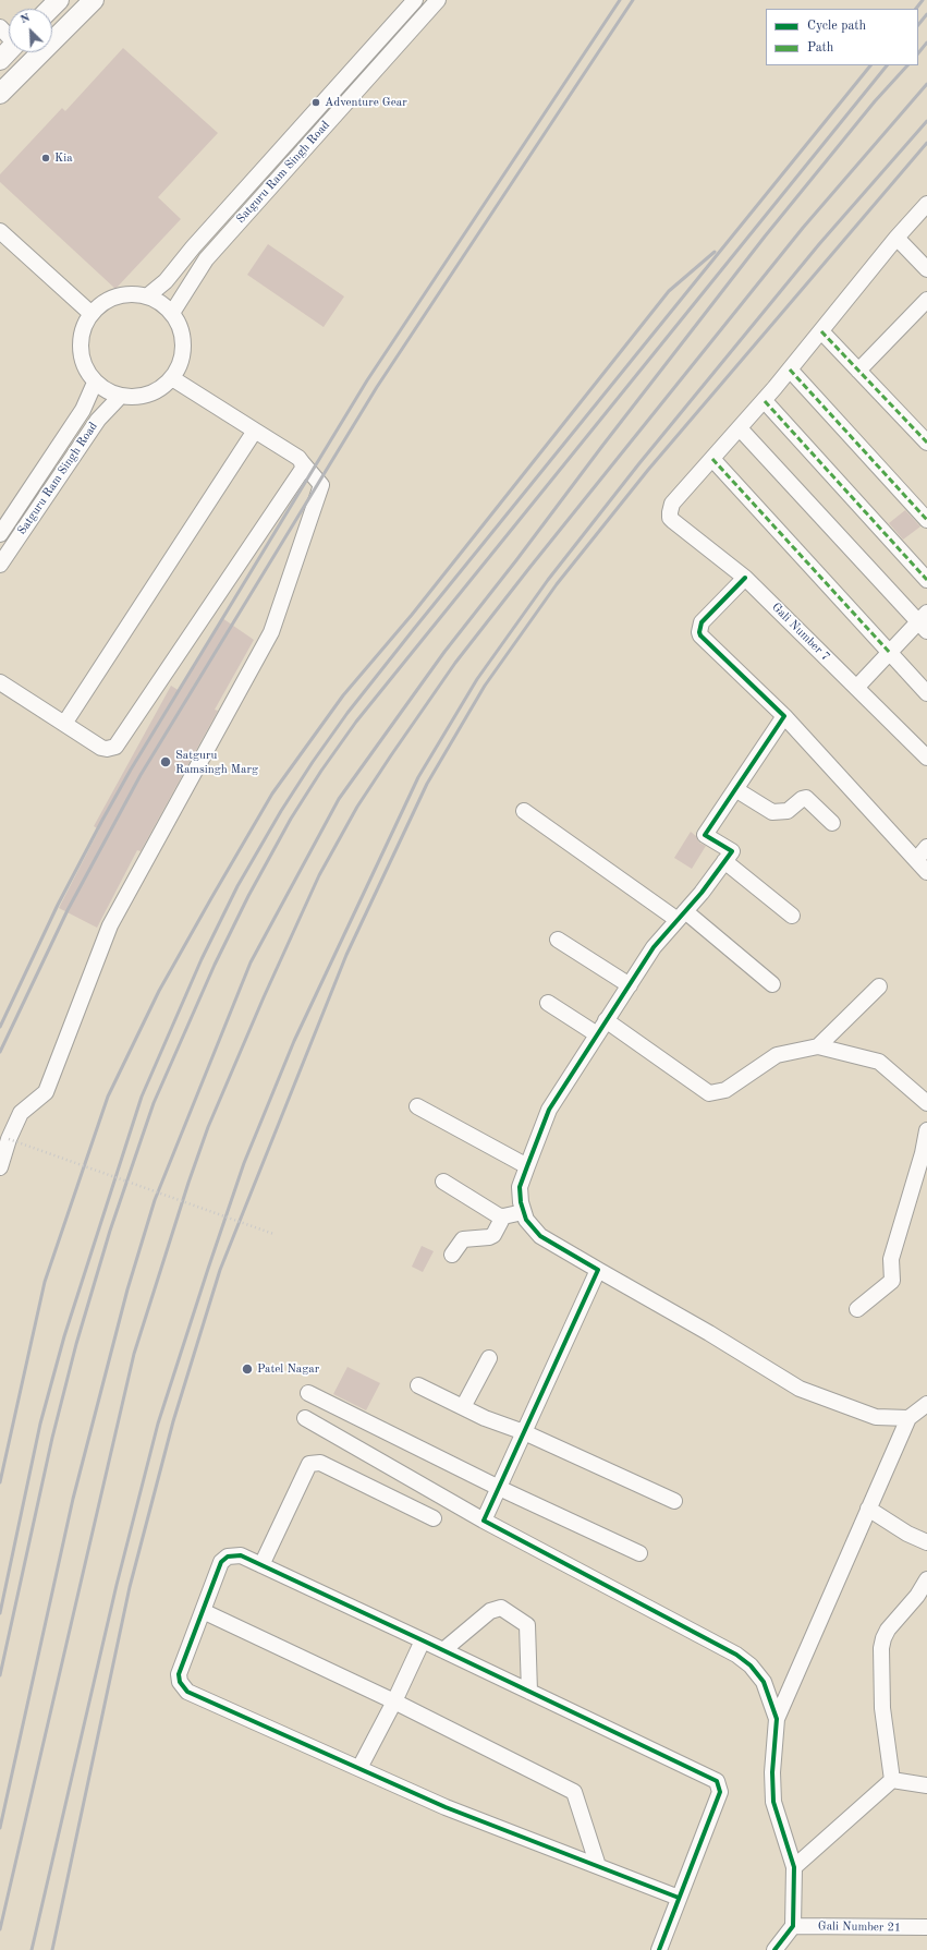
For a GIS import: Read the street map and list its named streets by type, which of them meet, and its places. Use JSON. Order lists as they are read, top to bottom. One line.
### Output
{"streets":{"street":["Satguru Ram Singh Road","Gali Number 7","Gali Number 21"]},"places":["Adventure Gear","Kia","Satguru Ramsingh Marg","Patel Nagar"],"legend":["Cycle path","Path"],"north":"top left"}
